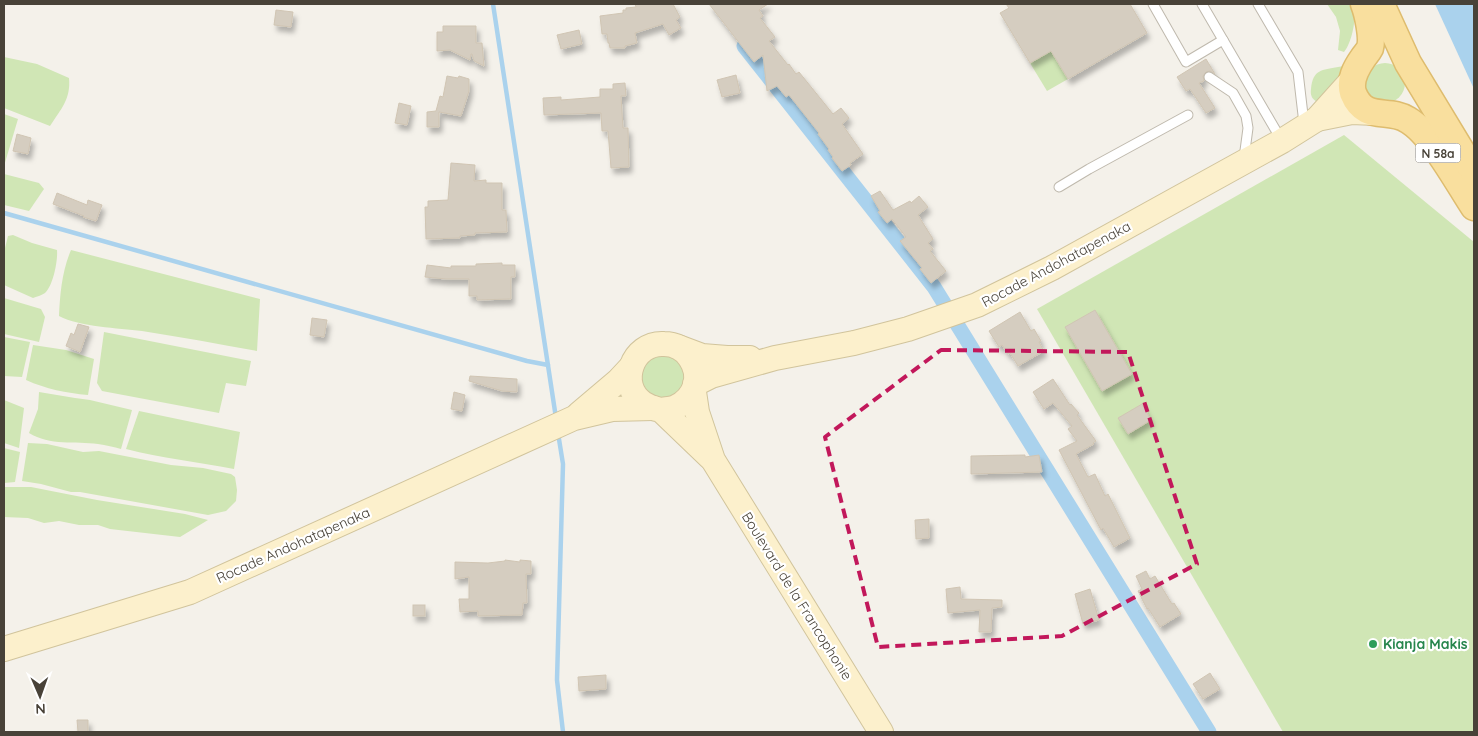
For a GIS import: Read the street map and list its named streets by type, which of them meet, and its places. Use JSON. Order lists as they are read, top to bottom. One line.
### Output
{"streets":{"main road":["N 58a","Rocade Andohatapenaka","Boulevard de la Francophonie"]},"places":["Kianja Makis"],"north":"bottom"}
